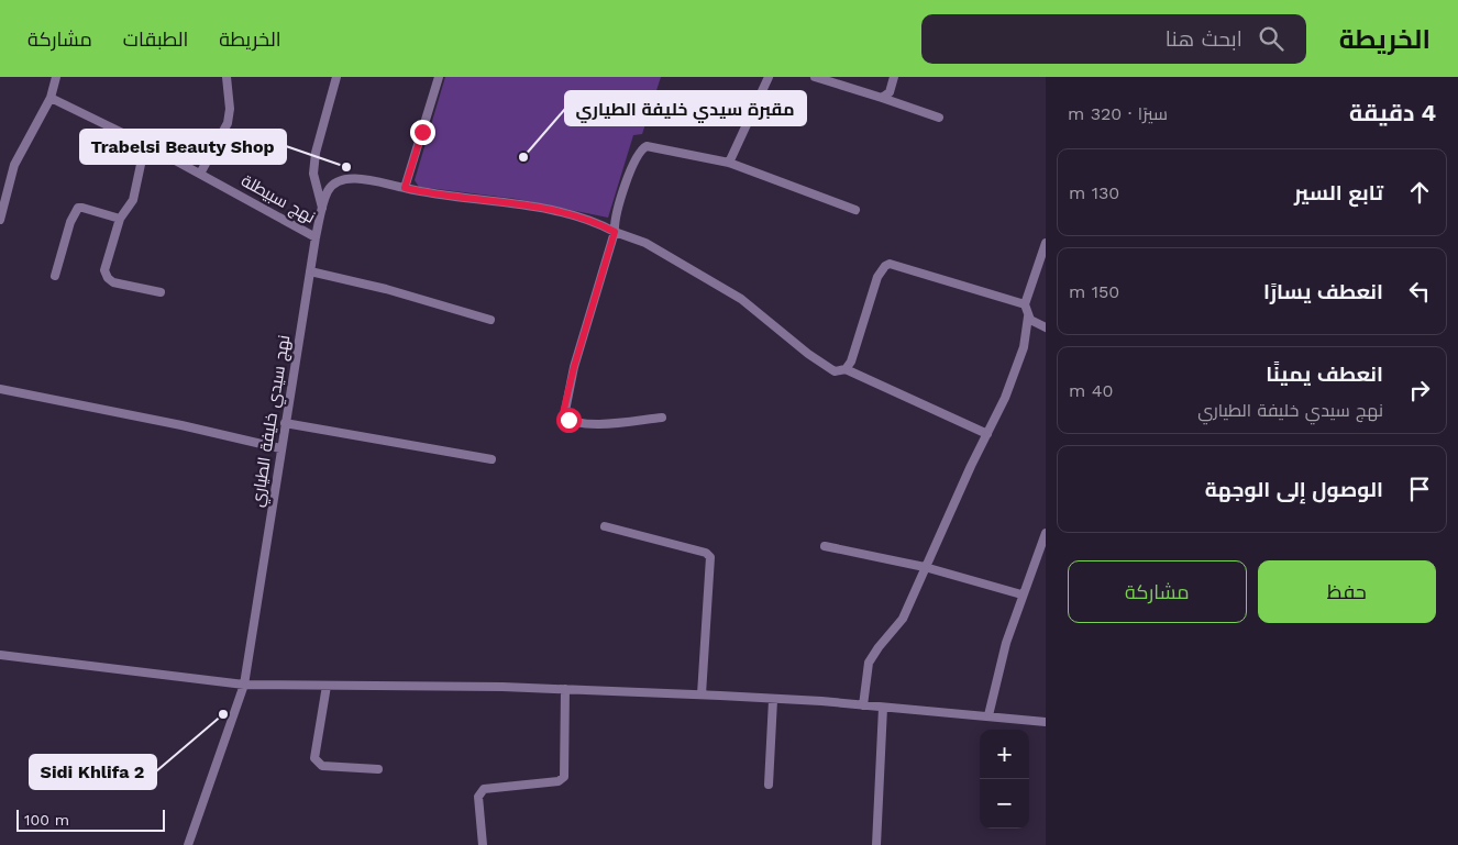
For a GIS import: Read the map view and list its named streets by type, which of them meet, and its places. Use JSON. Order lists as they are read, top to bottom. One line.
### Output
{"streets":{"street":["نهج سبيطلة","نهج سيدي خليفة الطياري"]},"crossings":[["نهج سبيطلة","نهج سيدي خليفة الطياري"]],"places":["مقبرة سيدي خليفة الطياري","Trabelsi Beauty Shop","Sidi Khlifa 2"],"scale_bar":"100 m","page":{"header":"الخريطة","search":"ابحث هنا","nav":["الخريطة","الطبقات","مشاركة"],"heading":["4 دقيقة","سيرًا · 320 m"],"list":[["تابع السير","130 m"],["انعطف يسارًا","150 m"],["انعطف يمينًا","نهج سيدي خليفة الطياري","40 m"],"الوصول إلى الوجهة"],"buttons":["حفظ","مشاركة"],"map_buttons":["+","−"],"scale":"100 m"}}
